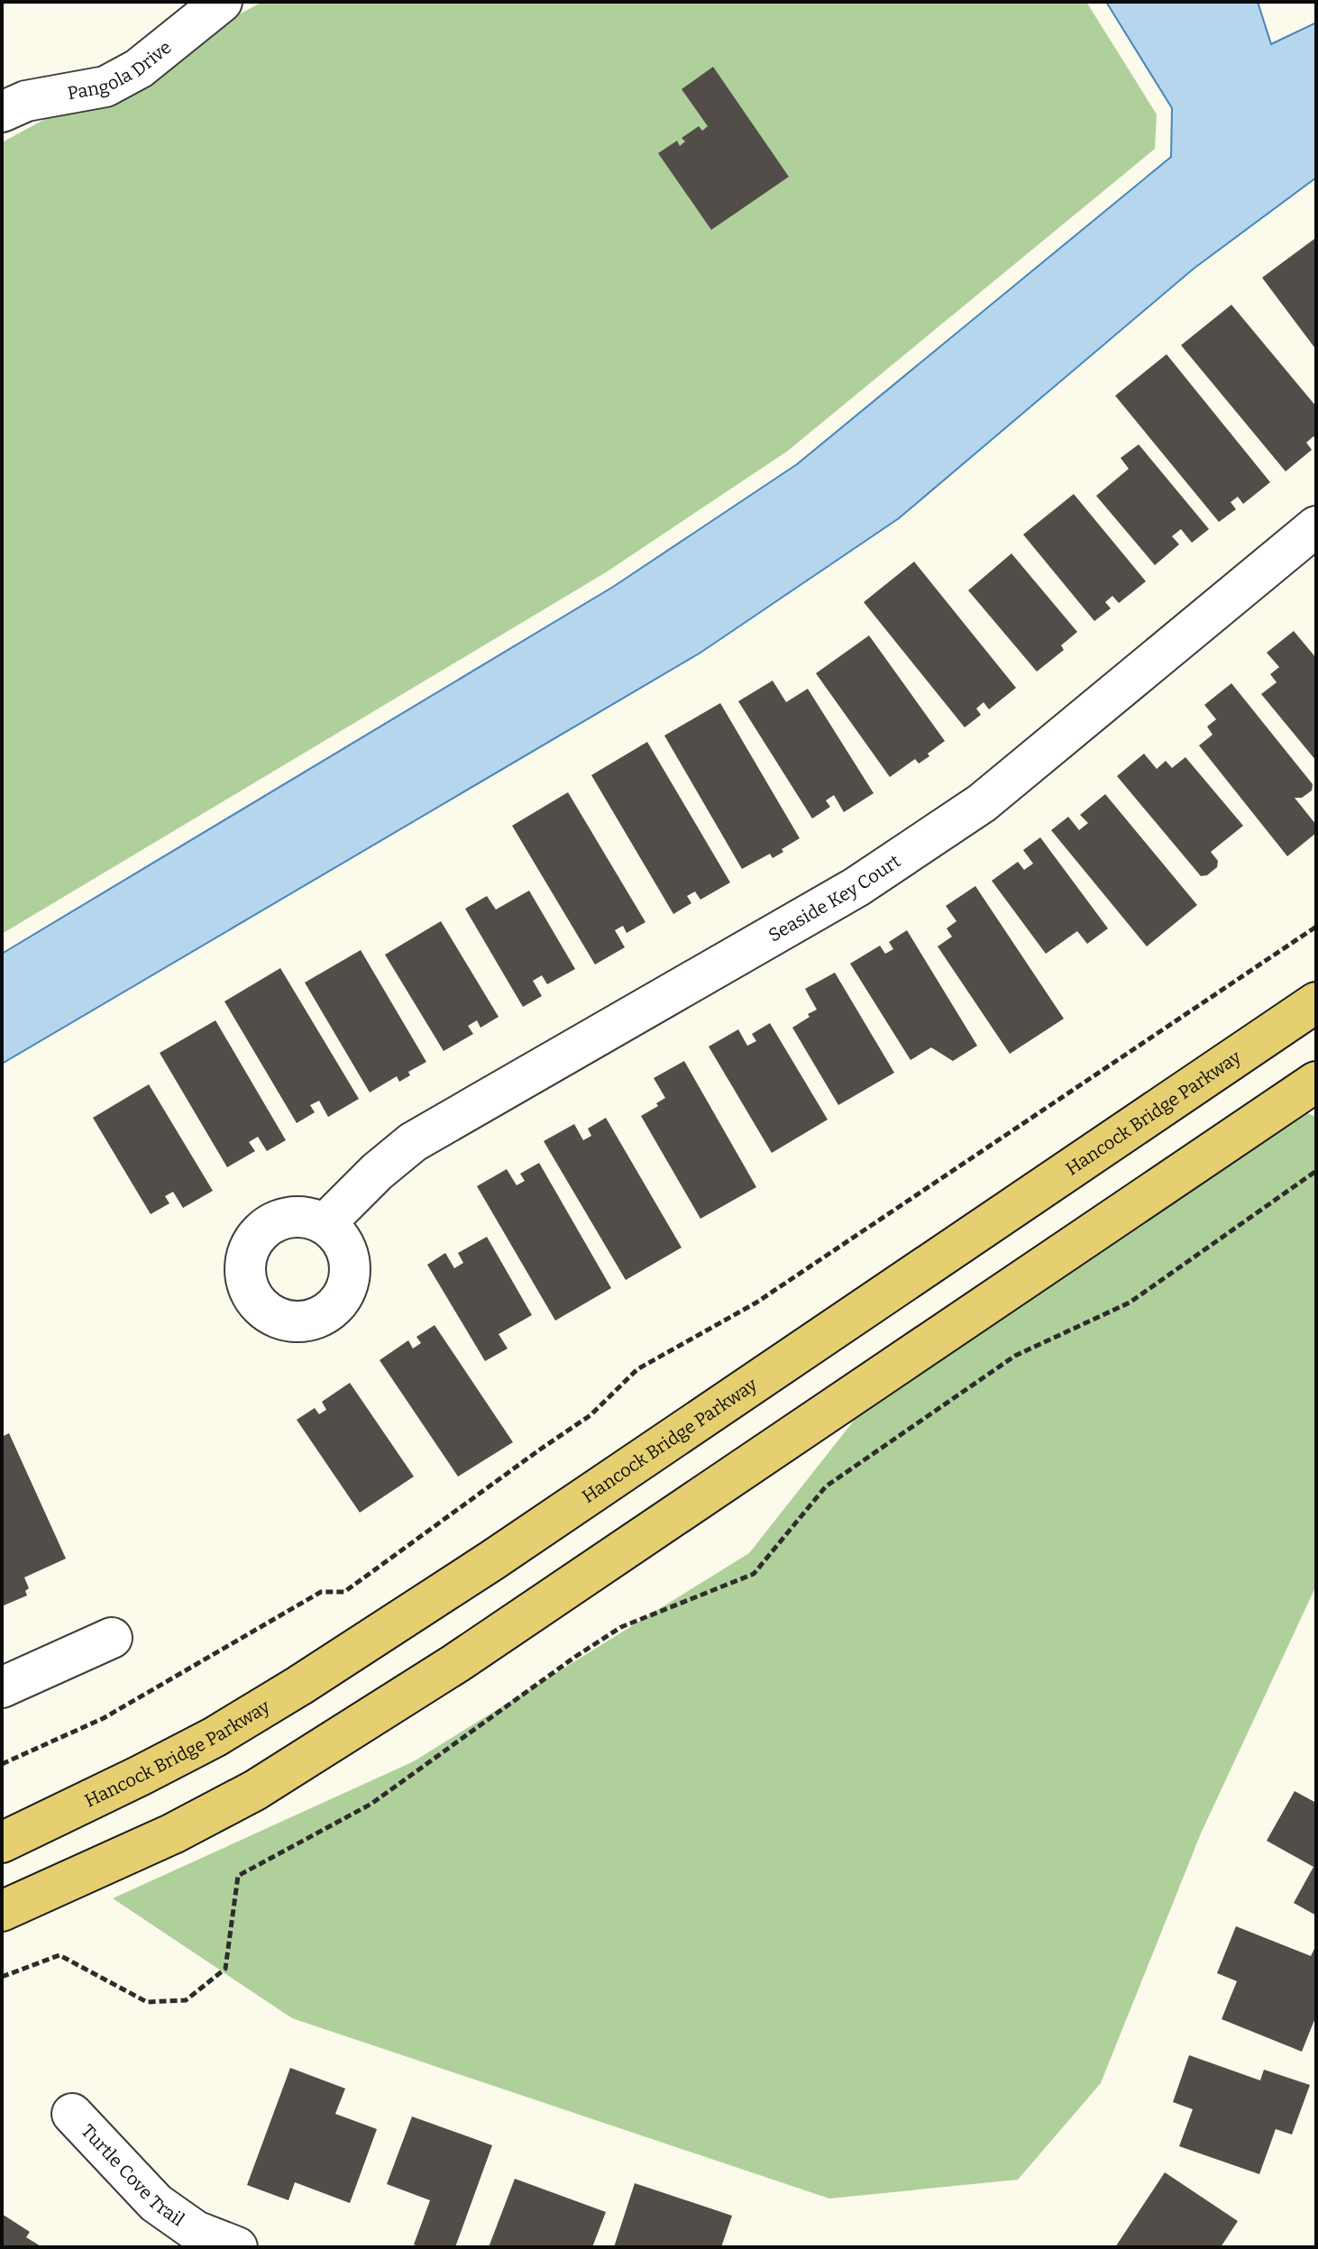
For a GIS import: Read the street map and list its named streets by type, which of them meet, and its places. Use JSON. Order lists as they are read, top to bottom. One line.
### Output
{"streets":{"main road":["Hancock Bridge Parkway"],"street":["Pangola Drive","Seaside Key Court","Turtle Cove Trail"]}}
